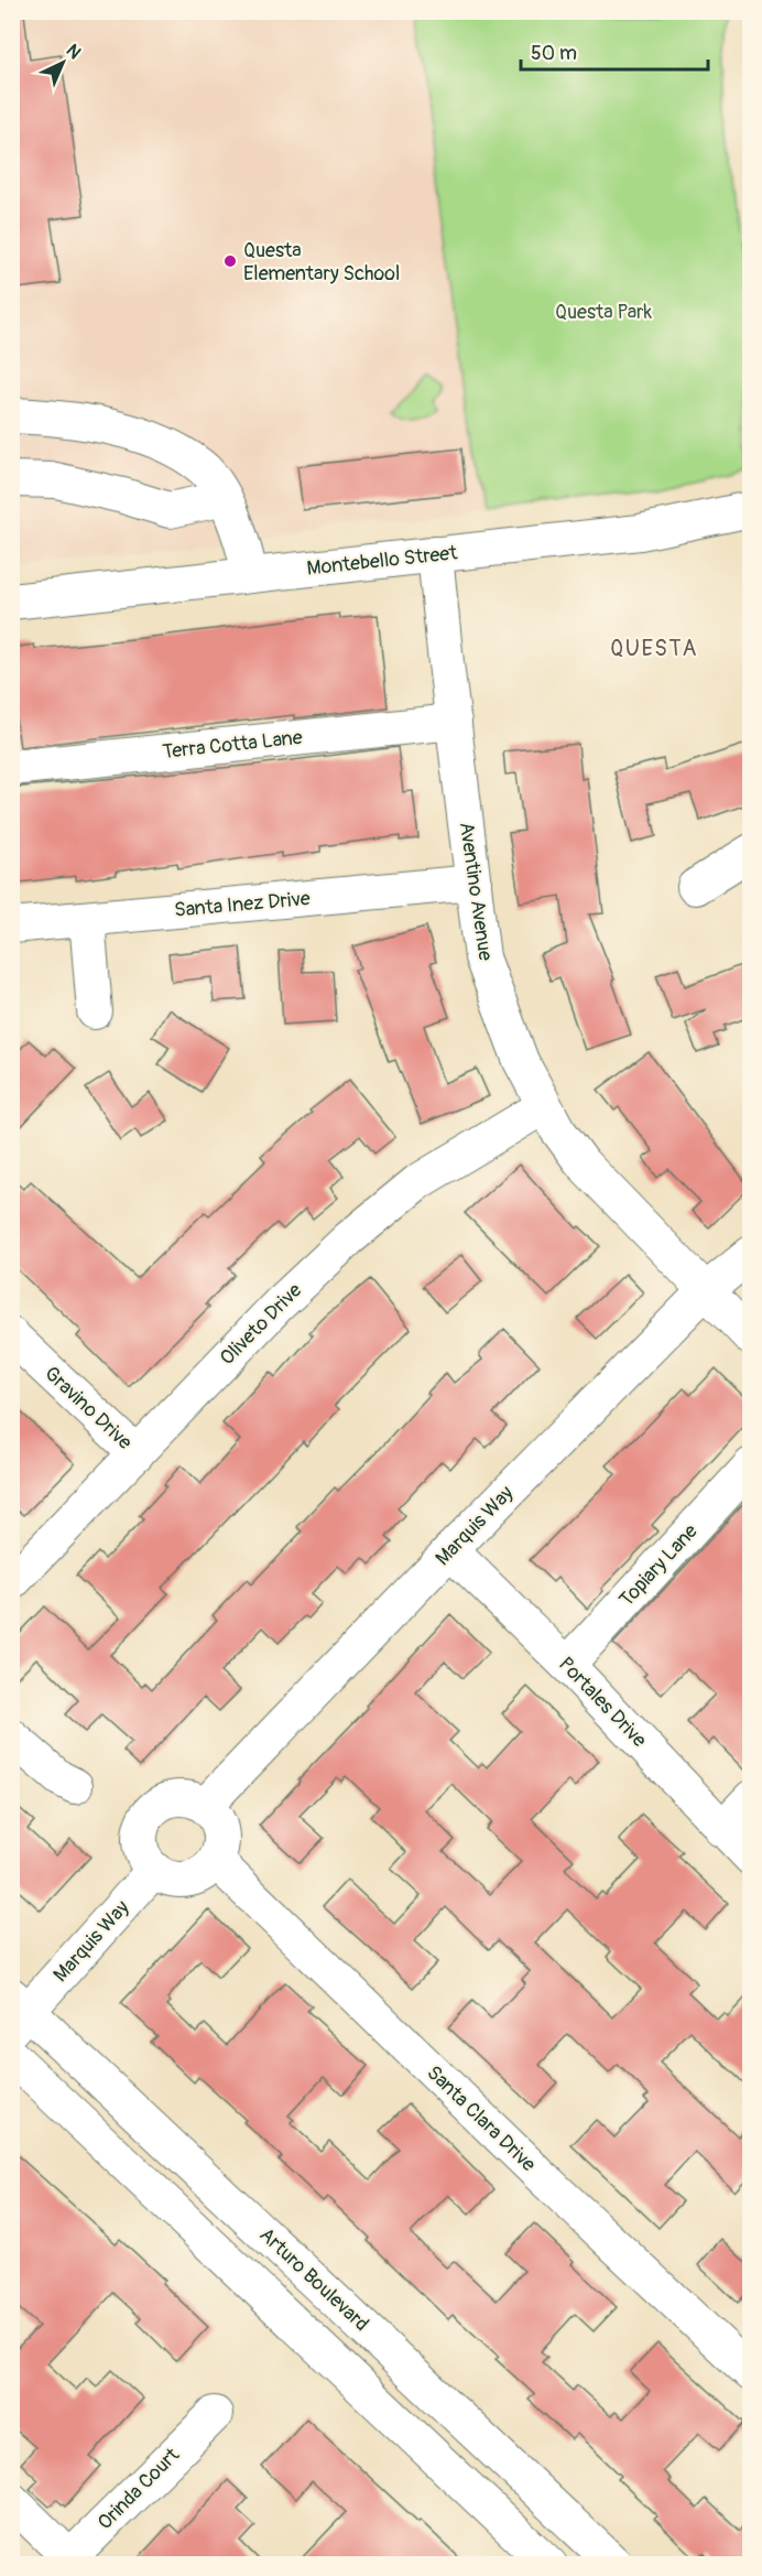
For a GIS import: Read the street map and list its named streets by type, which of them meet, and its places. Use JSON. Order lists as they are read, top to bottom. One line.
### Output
{"streets":{"street":["Montebello Street","Terra Cotta Lane","Aventino Avenue","Santa Inez Drive","Oliveto Drive","Gravino Drive","Marquis Way","Topiary Lane","Portales Drive","Santa Clara Drive","Arturo Boulevard","Orinda Court"]},"crossings":[["Montebello Street","Aventino Avenue"],["Terra Cotta Lane","Aventino Avenue"],["Aventino Avenue","Santa Inez Drive"],["Aventino Avenue","Oliveto Drive"],["Aventino Avenue","Marquis Way"],["Oliveto Drive","Gravino Drive"],["Marquis Way","Portales Drive"],["Marquis Way","Santa Clara Drive"],["Marquis Way","Arturo Boulevard"],["Topiary Lane","Portales Drive"]],"districts":["QUESTA"],"parks":["Questa Park"],"places":["Questa Elementary School"],"scale_bar":"50 m","north":"top right"}
